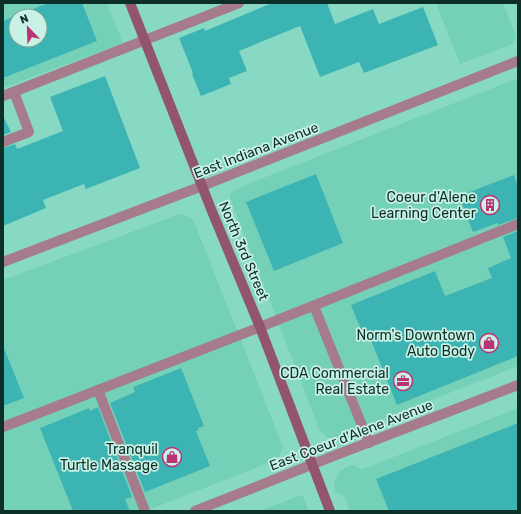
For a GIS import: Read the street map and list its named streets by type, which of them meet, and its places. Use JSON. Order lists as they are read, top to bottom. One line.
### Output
{"streets":{"main road":["North 3rd Street"],"street":["East Indiana Avenue","East Coeur d'Alene Avenue"]},"crossings":[["East Indiana Avenue","North 3rd Street"],["North 3rd Street","East Coeur d'Alene Avenue"]],"places":{"building":["Coeur d'Alene Learning Center"],"shop":["Norm's Downtown Auto Body","Tranquil Turtle Massage"],"office":["CDA Commercial Real Estate"]},"north":"top left"}
